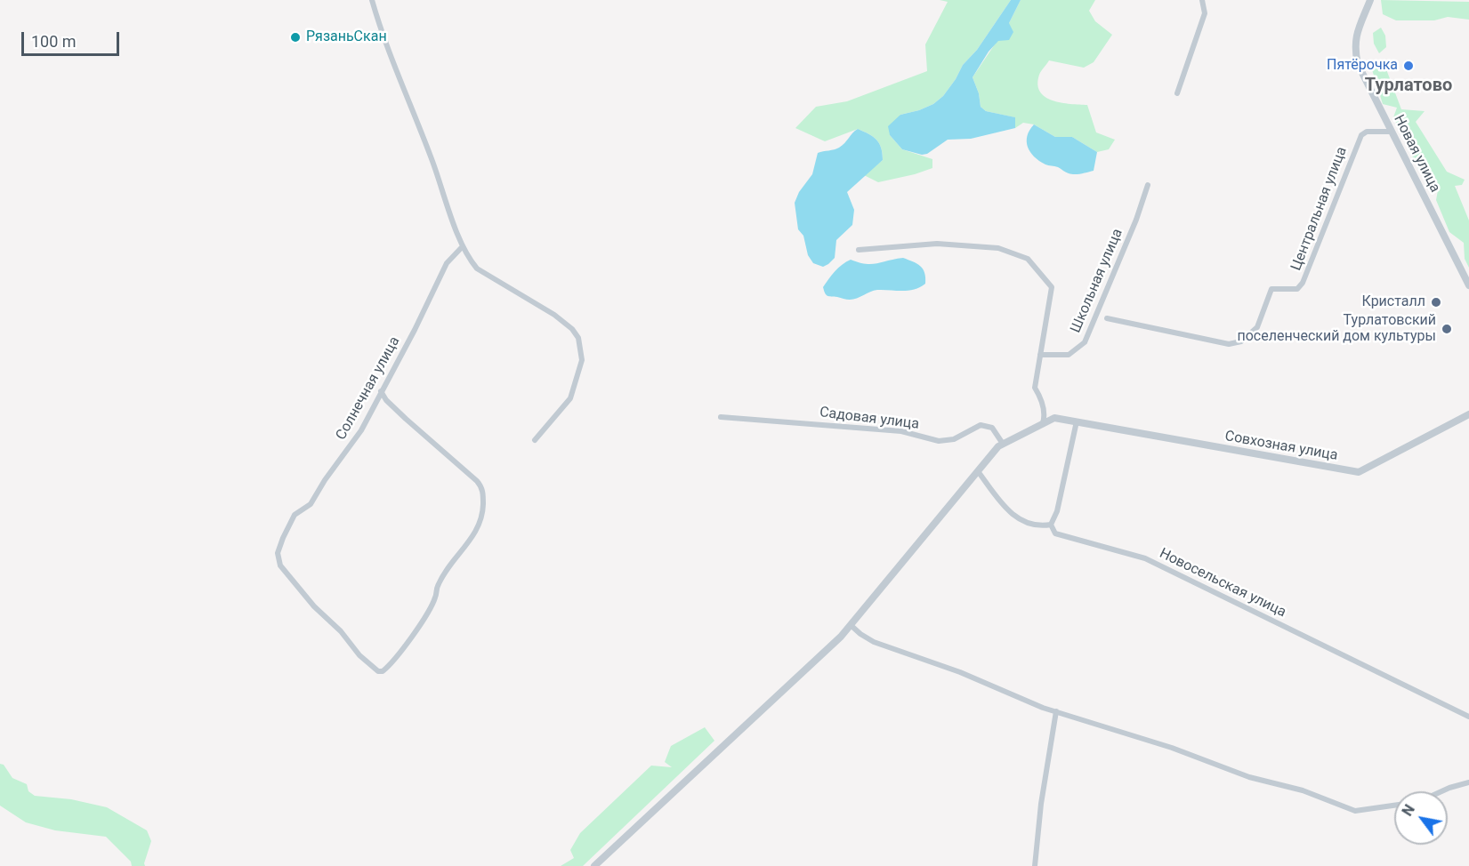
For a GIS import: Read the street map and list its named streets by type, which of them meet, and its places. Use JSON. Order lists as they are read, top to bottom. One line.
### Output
{"streets":{"street":["Новая улица","Центральная улица","Школьная улица","Солнечная улица","Садовая улица","Совхозная улица","Новосельская улица"]},"crossings":[["Новая улица","Центральная улица"]],"districts":["Турлатово"],"places":["РязаньСкан","Пятёрочка","Кристалл","Турлатовский поселенческий дом культуры"],"scale_bar":"100 m","north":"top left"}
